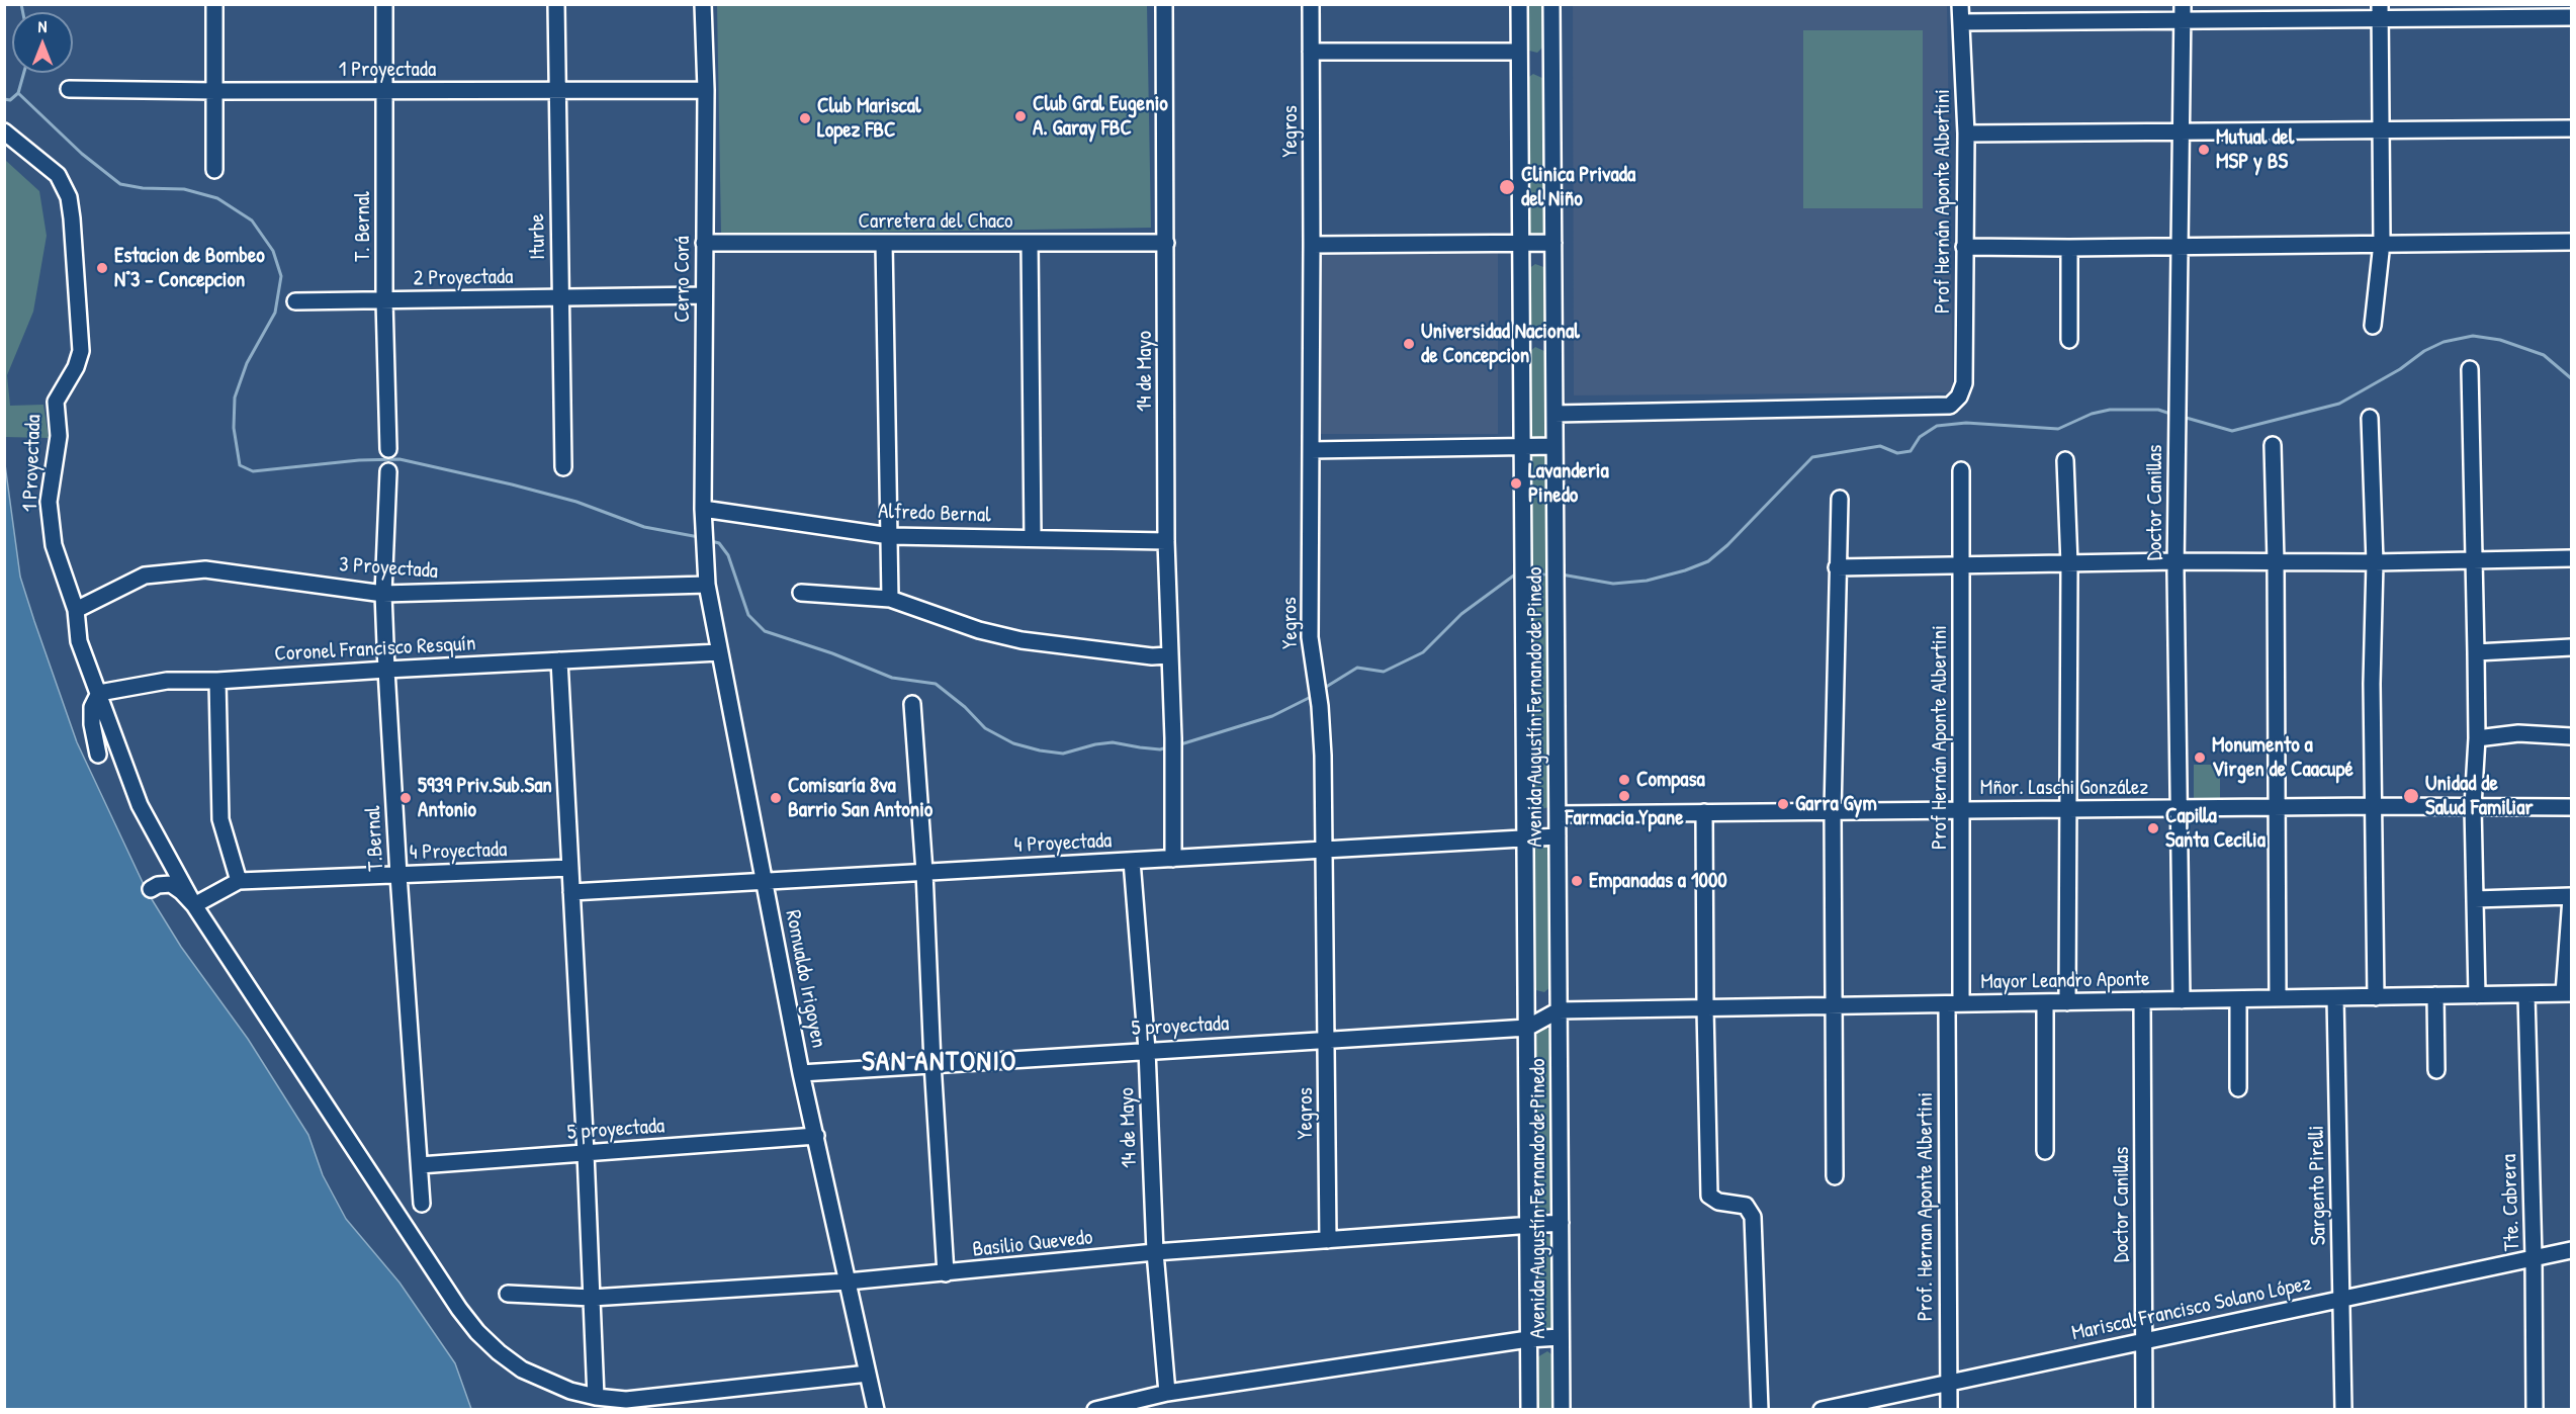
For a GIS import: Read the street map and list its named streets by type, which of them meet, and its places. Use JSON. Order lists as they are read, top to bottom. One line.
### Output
{"streets":{"street":["1 Proyectada","Yegros","Prof Hernán Aponte Albertini","Carretera del Chaco","T. Bernal","Iturbe","2 Proyectada","Cerro Corá","14 de Mayo","Doctor Canillas","Alfredo Bernal","3 Proyectada","Coronel Francisco Resquín","Avenida Augustín Fernando de Pinedo","Mñor. Laschi González","T.Bernal","4 Proyectada","Romualdo Irigoyen","Mayor Leandro Aponte","5 proyectada","Sargento Pirelli","Tte. Cabrera","Prof. Hernan Aponte Albertini","Basilio Quevedo","Mariscal Francisco Solano López"]},"crossings":[["1 Proyectada","T. Bernal"],["1 Proyectada","Iturbe"],["1 Proyectada","Cerro Corá"],["1 Proyectada","3 Proyectada"],["1 Proyectada","Coronel Francisco Resquín"],["Yegros","4 Proyectada"],["Yegros","5 proyectada"],["Yegros","Basilio Quevedo"],["Prof Hernán Aponte Albertini","Avenida Augustín Fernando de Pinedo"],["Prof Hernán Aponte Albertini","Mñor. Laschi González"],["Prof Hernán Aponte Albertini","Mayor Leandro Aponte"],["Prof Hernán Aponte Albertini","Prof. Hernan Aponte Albertini"],["Carretera del Chaco","Cerro Corá"],["Carretera del Chaco","14 de Mayo"],["T. Bernal","2 Proyectada"],["Iturbe","2 Proyectada"],["2 Proyectada","Cerro Corá"],["Cerro Corá","Alfredo Bernal"],["Cerro Corá","Romualdo Irigoyen"],["14 de Mayo","Alfredo Bernal"],["14 de Mayo","4 Proyectada"],["14 de Mayo","5 proyectada"],["14 de Mayo","Basilio Quevedo"],["Doctor Canillas","Mñor. Laschi González"],["Doctor Canillas","Mayor Leandro Aponte"],["Doctor Canillas","Mariscal Francisco Solano López"],["3 Proyectada","T.Bernal"],["3 Proyectada","Romualdo Irigoyen"],["Coronel Francisco Resquín","T.Bernal"],["Coronel Francisco Resquín","Romualdo Irigoyen"],["Avenida Augustín Fernando de Pinedo","Mñor. Laschi González"],["Avenida Augustín Fernando de Pinedo","4 Proyectada"],["Avenida Augustín Fernando de Pinedo","Mayor Leandro Aponte"],["Avenida Augustín Fernando de Pinedo","5 proyectada"],["Avenida Augustín Fernando de Pinedo","Basilio Quevedo"],["T.Bernal","4 Proyectada"],["T.Bernal","5 proyectada"],["4 Proyectada","Romualdo Irigoyen"],["Romualdo Irigoyen","5 proyectada"],["Romualdo Irigoyen","Basilio Quevedo"],["Mayor Leandro Aponte","5 proyectada"],["Mayor Leandro Aponte","Sargento Pirelli"],["Mayor Leandro Aponte","Tte. Cabrera"],["Mayor Leandro Aponte","Prof. Hernan Aponte Albertini"],["Sargento Pirelli","Mariscal Francisco Solano López"],["Tte. Cabrera","Mariscal Francisco Solano López"],["Prof. Hernan Aponte Albertini","Mariscal Francisco Solano López"]],"districts":["SAN ANTONIO"],"places":["Club Gral Eugenio A. Garay FBC","Club Mariscal Lopez FBC","Mutual del MSP y BS","Clinica Privada del Niño","Estacion de Bombeo N°3 - Concepcion","Universidad Nacional de Concepcion","Lavanderia Pinedo","Monumento a Virgen de Caacupé","Compasa","Farmacia Ypane","Unidad de Salud Familiar","5939 Priv.Sub.San Antonio","Comisaría 8va Barrio San Antonio","Garra Gym","Capilla Santa Cecilia","Empanadas a 1000"],"north":"top"}
